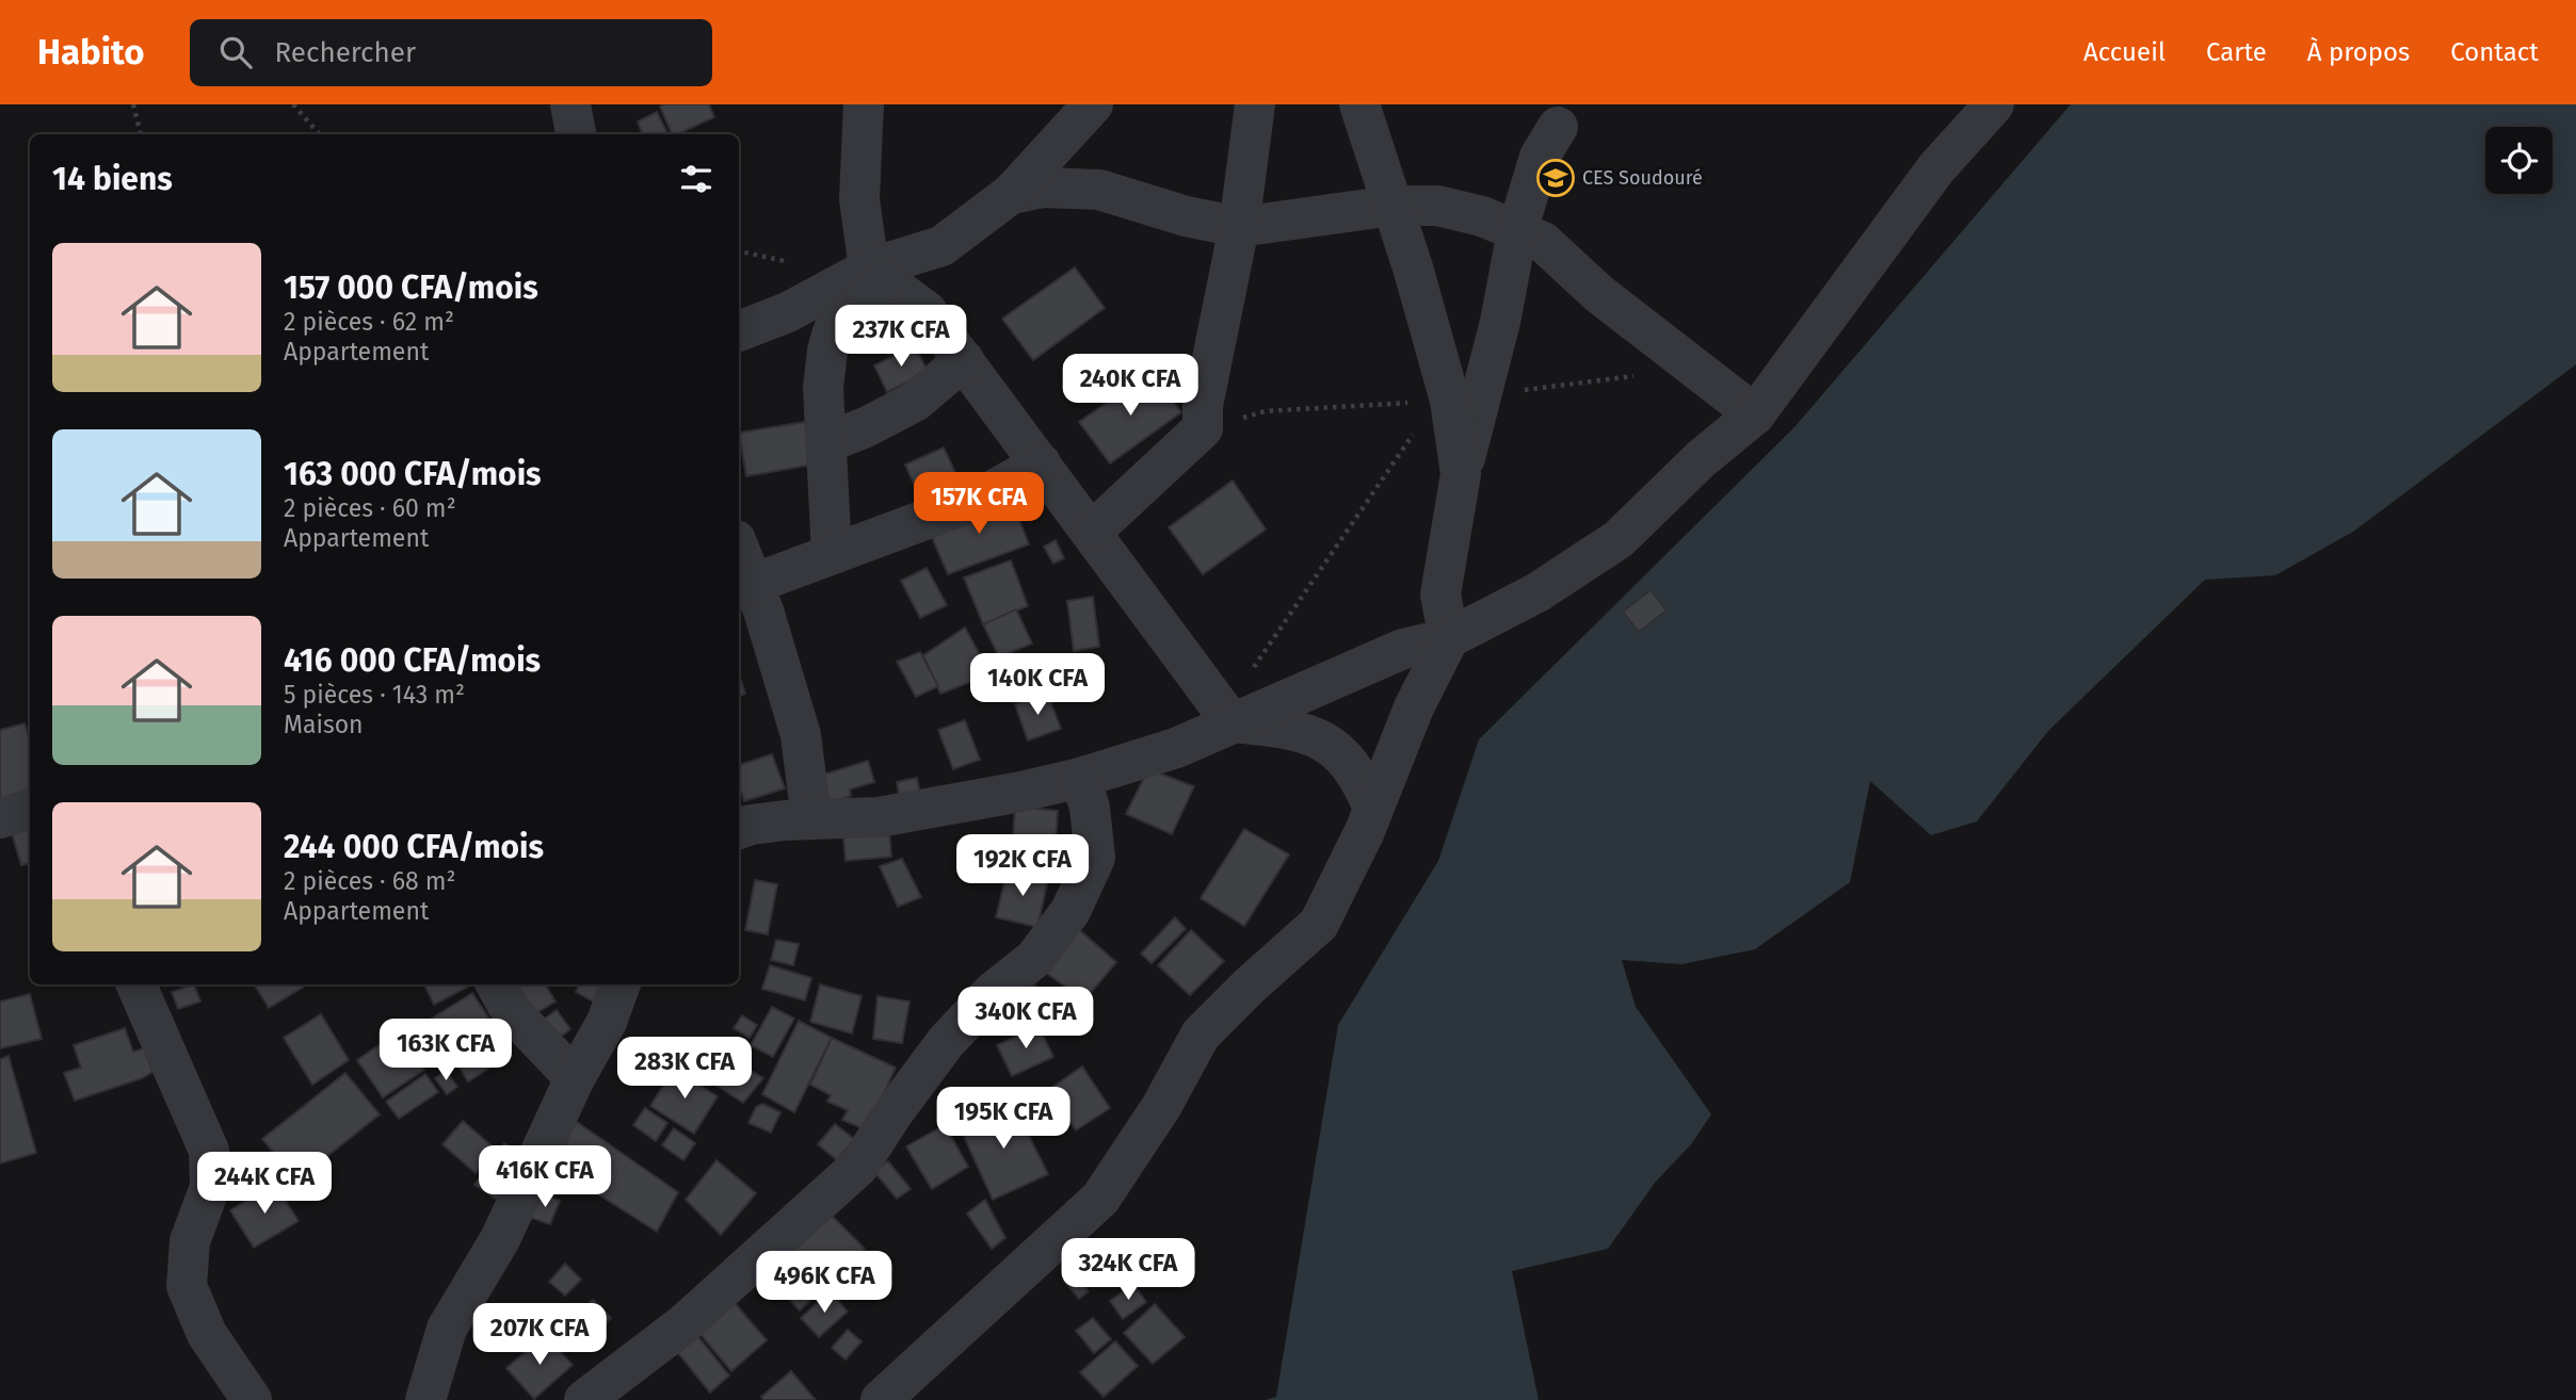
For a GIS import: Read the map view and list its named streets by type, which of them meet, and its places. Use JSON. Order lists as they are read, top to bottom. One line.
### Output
{"places":{"school or university":["CES Soudouré"]},"page":{"header":"Habito","search":"Rechercher","nav":["Accueil","Carte","À propos","Contact"],"heading":"14 biens","list":[{"name":"157 000 CFA/mois","note":"2 pièces · 62 m² · Appartement"},{"name":"163 000 CFA/mois","note":"2 pièces · 60 m² · Appartement"},{"name":"416 000 CFA/mois","note":"5 pièces · 143 m² · Maison"},{"name":"244 000 CFA/mois","note":"2 pièces · 68 m² · Appartement"}],"price":["237K CFA","240K CFA","157K CFA","140K CFA","192K CFA","340K CFA","163K CFA","283K CFA","195K CFA","416K CFA","244K CFA","324K CFA","496K CFA","207K CFA"]}}
